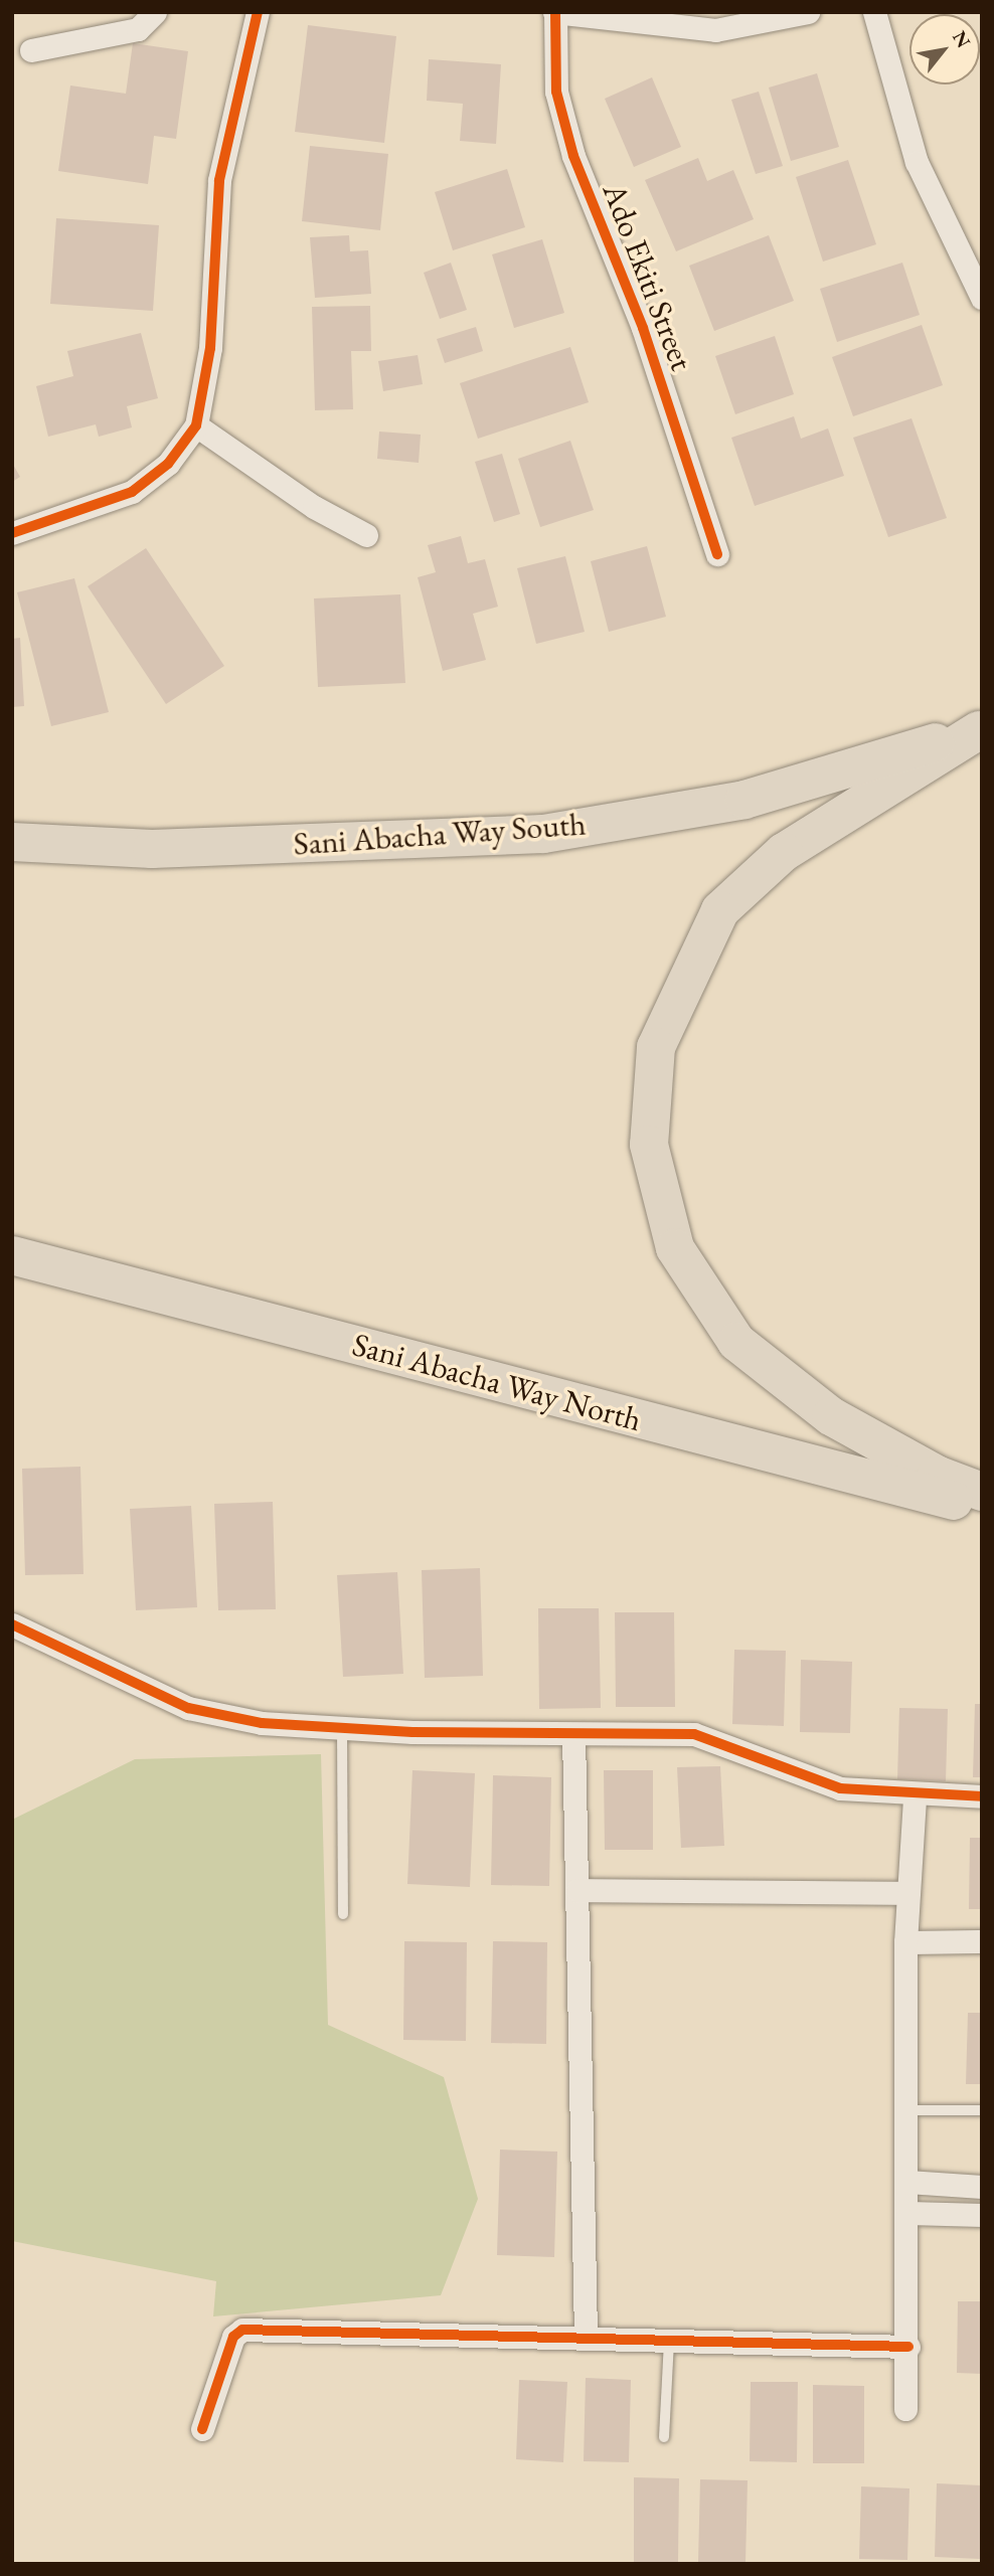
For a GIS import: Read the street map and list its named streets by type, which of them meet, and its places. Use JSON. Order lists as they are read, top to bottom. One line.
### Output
{"streets":{"highway":["Sani Abacha Way South","Sani Abacha Way North"],"street":["Ado Ekiti Street"]},"north":"top right"}
